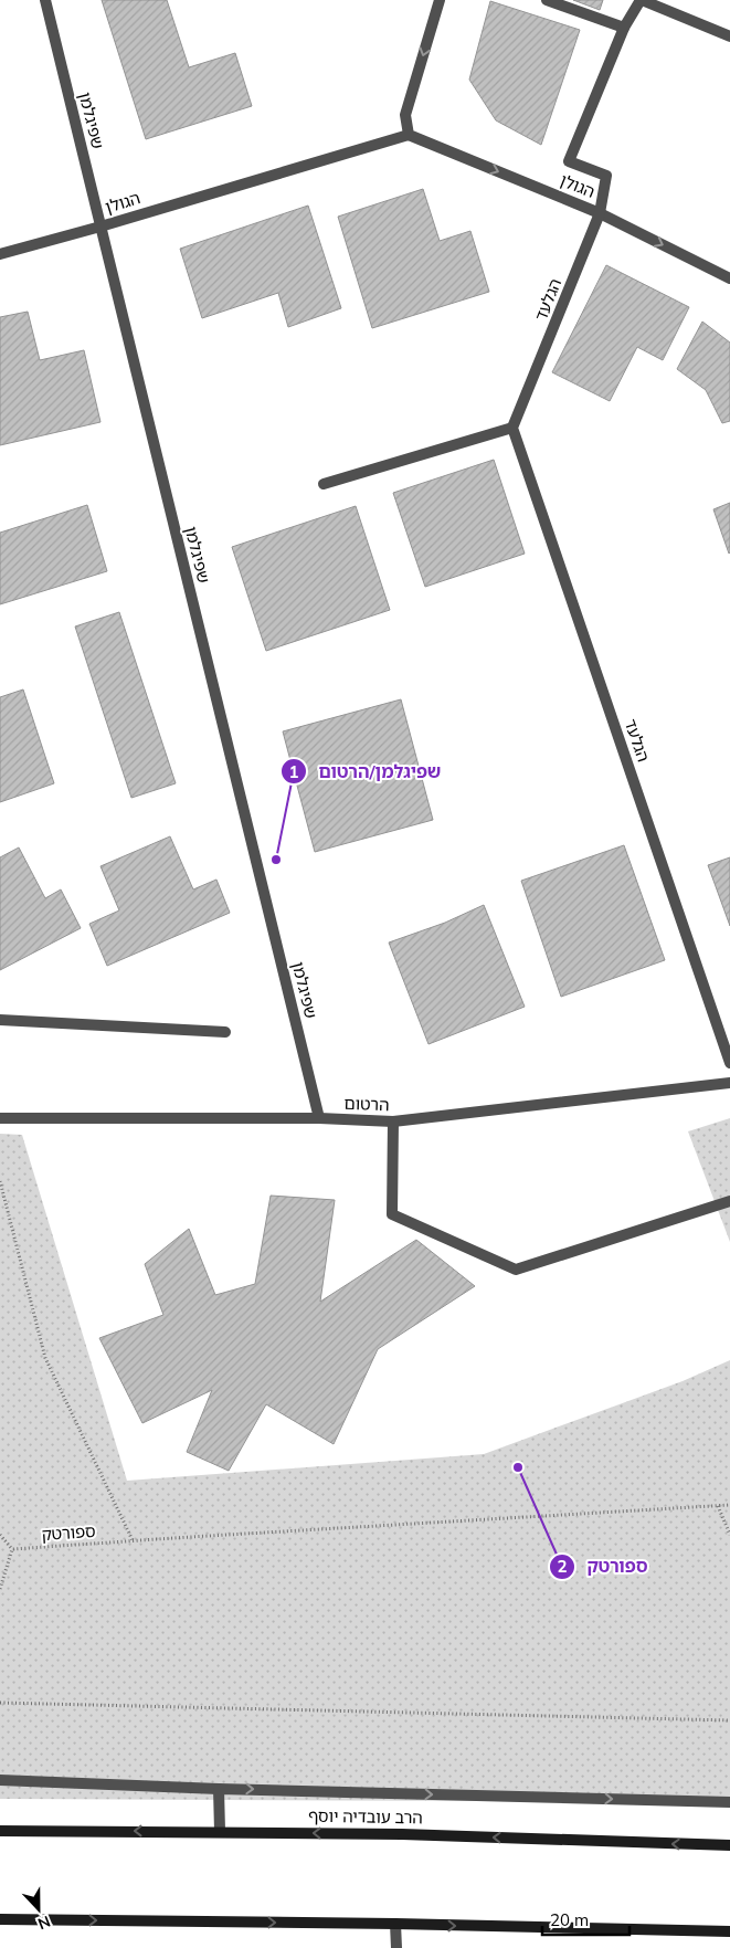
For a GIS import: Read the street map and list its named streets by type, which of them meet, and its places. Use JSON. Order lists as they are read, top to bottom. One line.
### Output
{"streets":{"main road":["הרב עובדיה יוסף"],"street":["שפיגלמן","הגולן","הגלעד","הרטום"],"path":["ספורטק"]},"crossings":[["שפיגלמן","הגולן"],["שפיגלמן","הרטום"],["הגולן","הגלעד"]],"one_way":["הגולן"],"places":["שפיגלמן/הרטום","ספורטק"],"scale_bar":"20 m","north":"bottom"}
